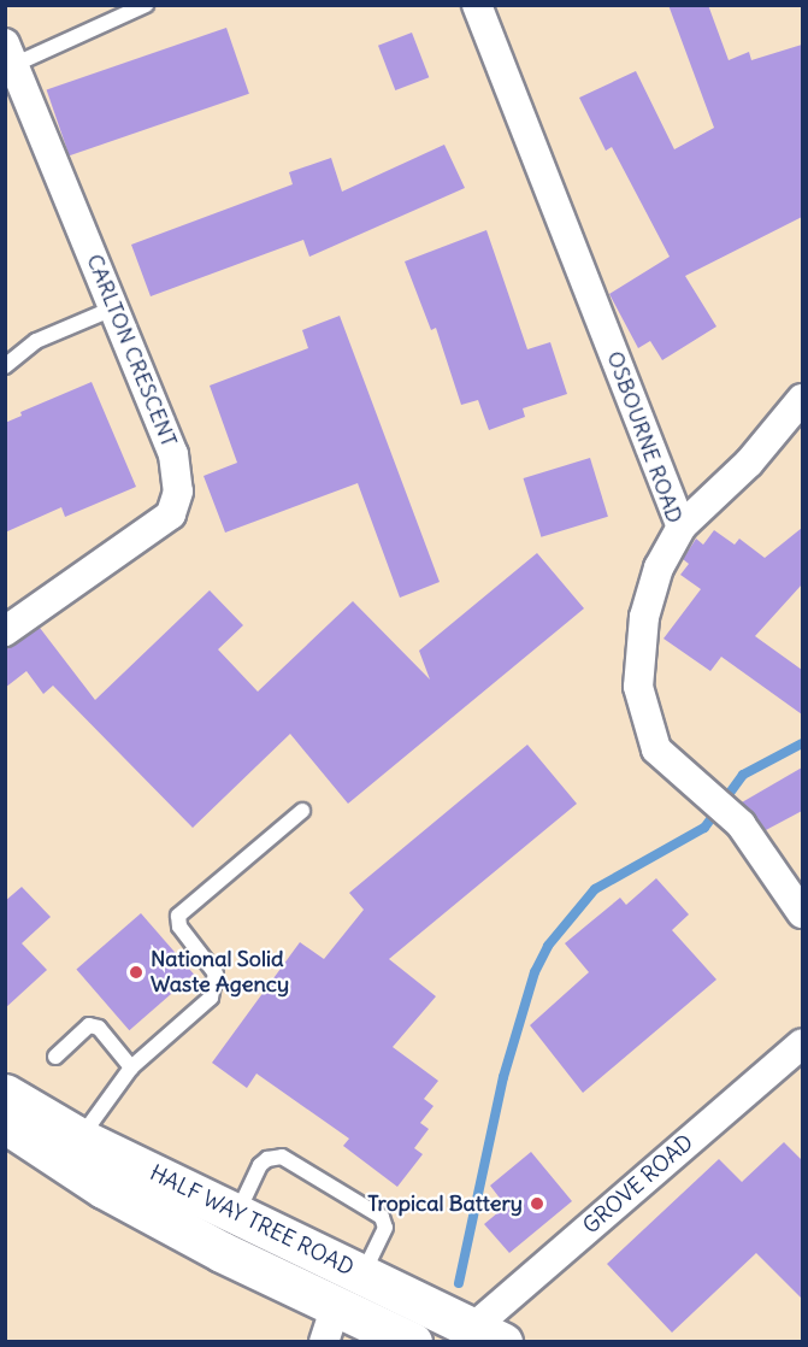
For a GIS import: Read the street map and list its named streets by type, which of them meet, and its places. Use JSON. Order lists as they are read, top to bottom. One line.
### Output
{"streets":{"main road":["HALF WAY TREE ROAD"],"street":["CARLTON CRESCENT","OSBOURNE ROAD","GROVE ROAD"]},"crossings":[["GROVE ROAD","HALF WAY TREE ROAD"]],"places":["National Solid Waste Agency","Tropical Battery"]}
